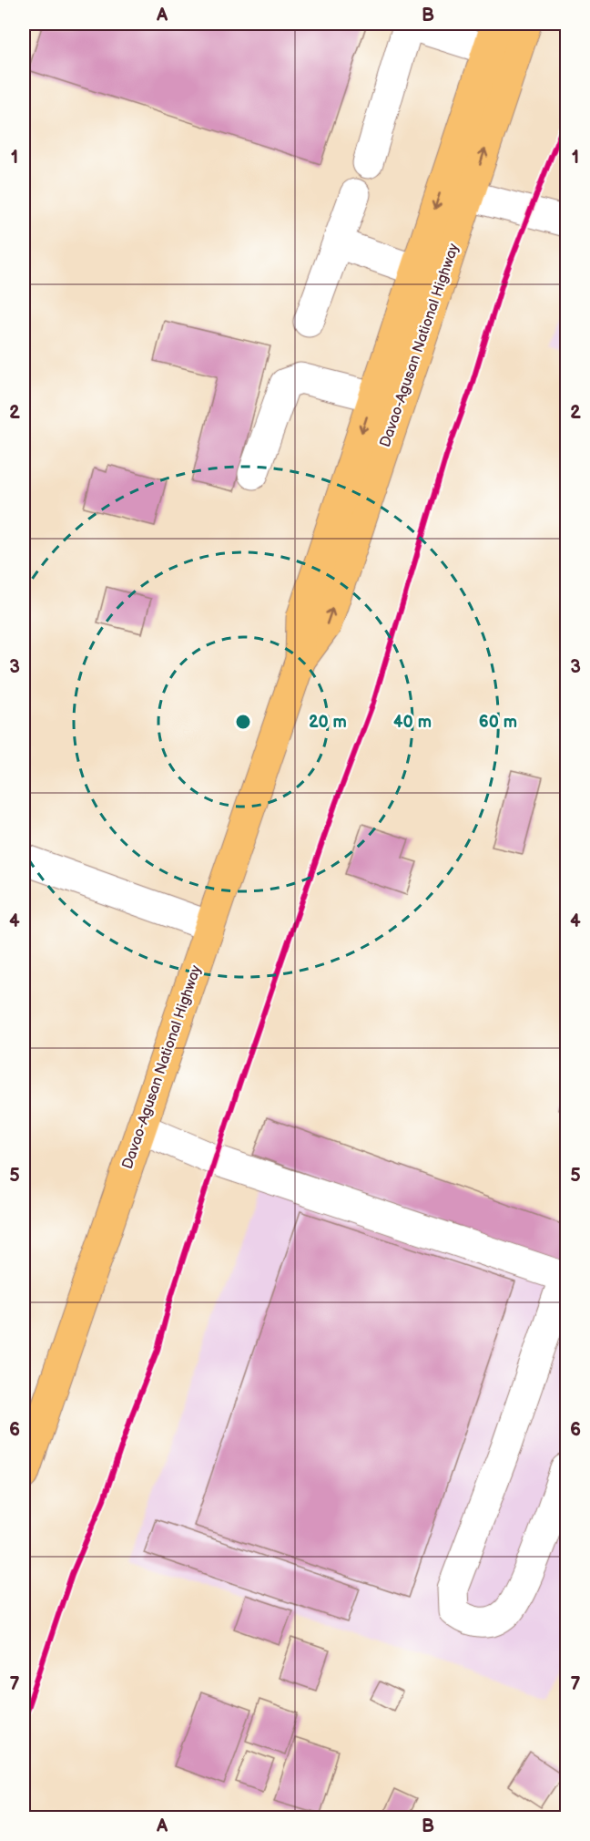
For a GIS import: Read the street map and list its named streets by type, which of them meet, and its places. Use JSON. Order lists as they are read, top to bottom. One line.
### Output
{"streets":{"highway":["Davao-Agusan National Highway"]},"grid":{"columns":["A","B"],"rows":["1","2","3","4","5","6","7"]},"rings":["20 m","40 m","60 m"]}
